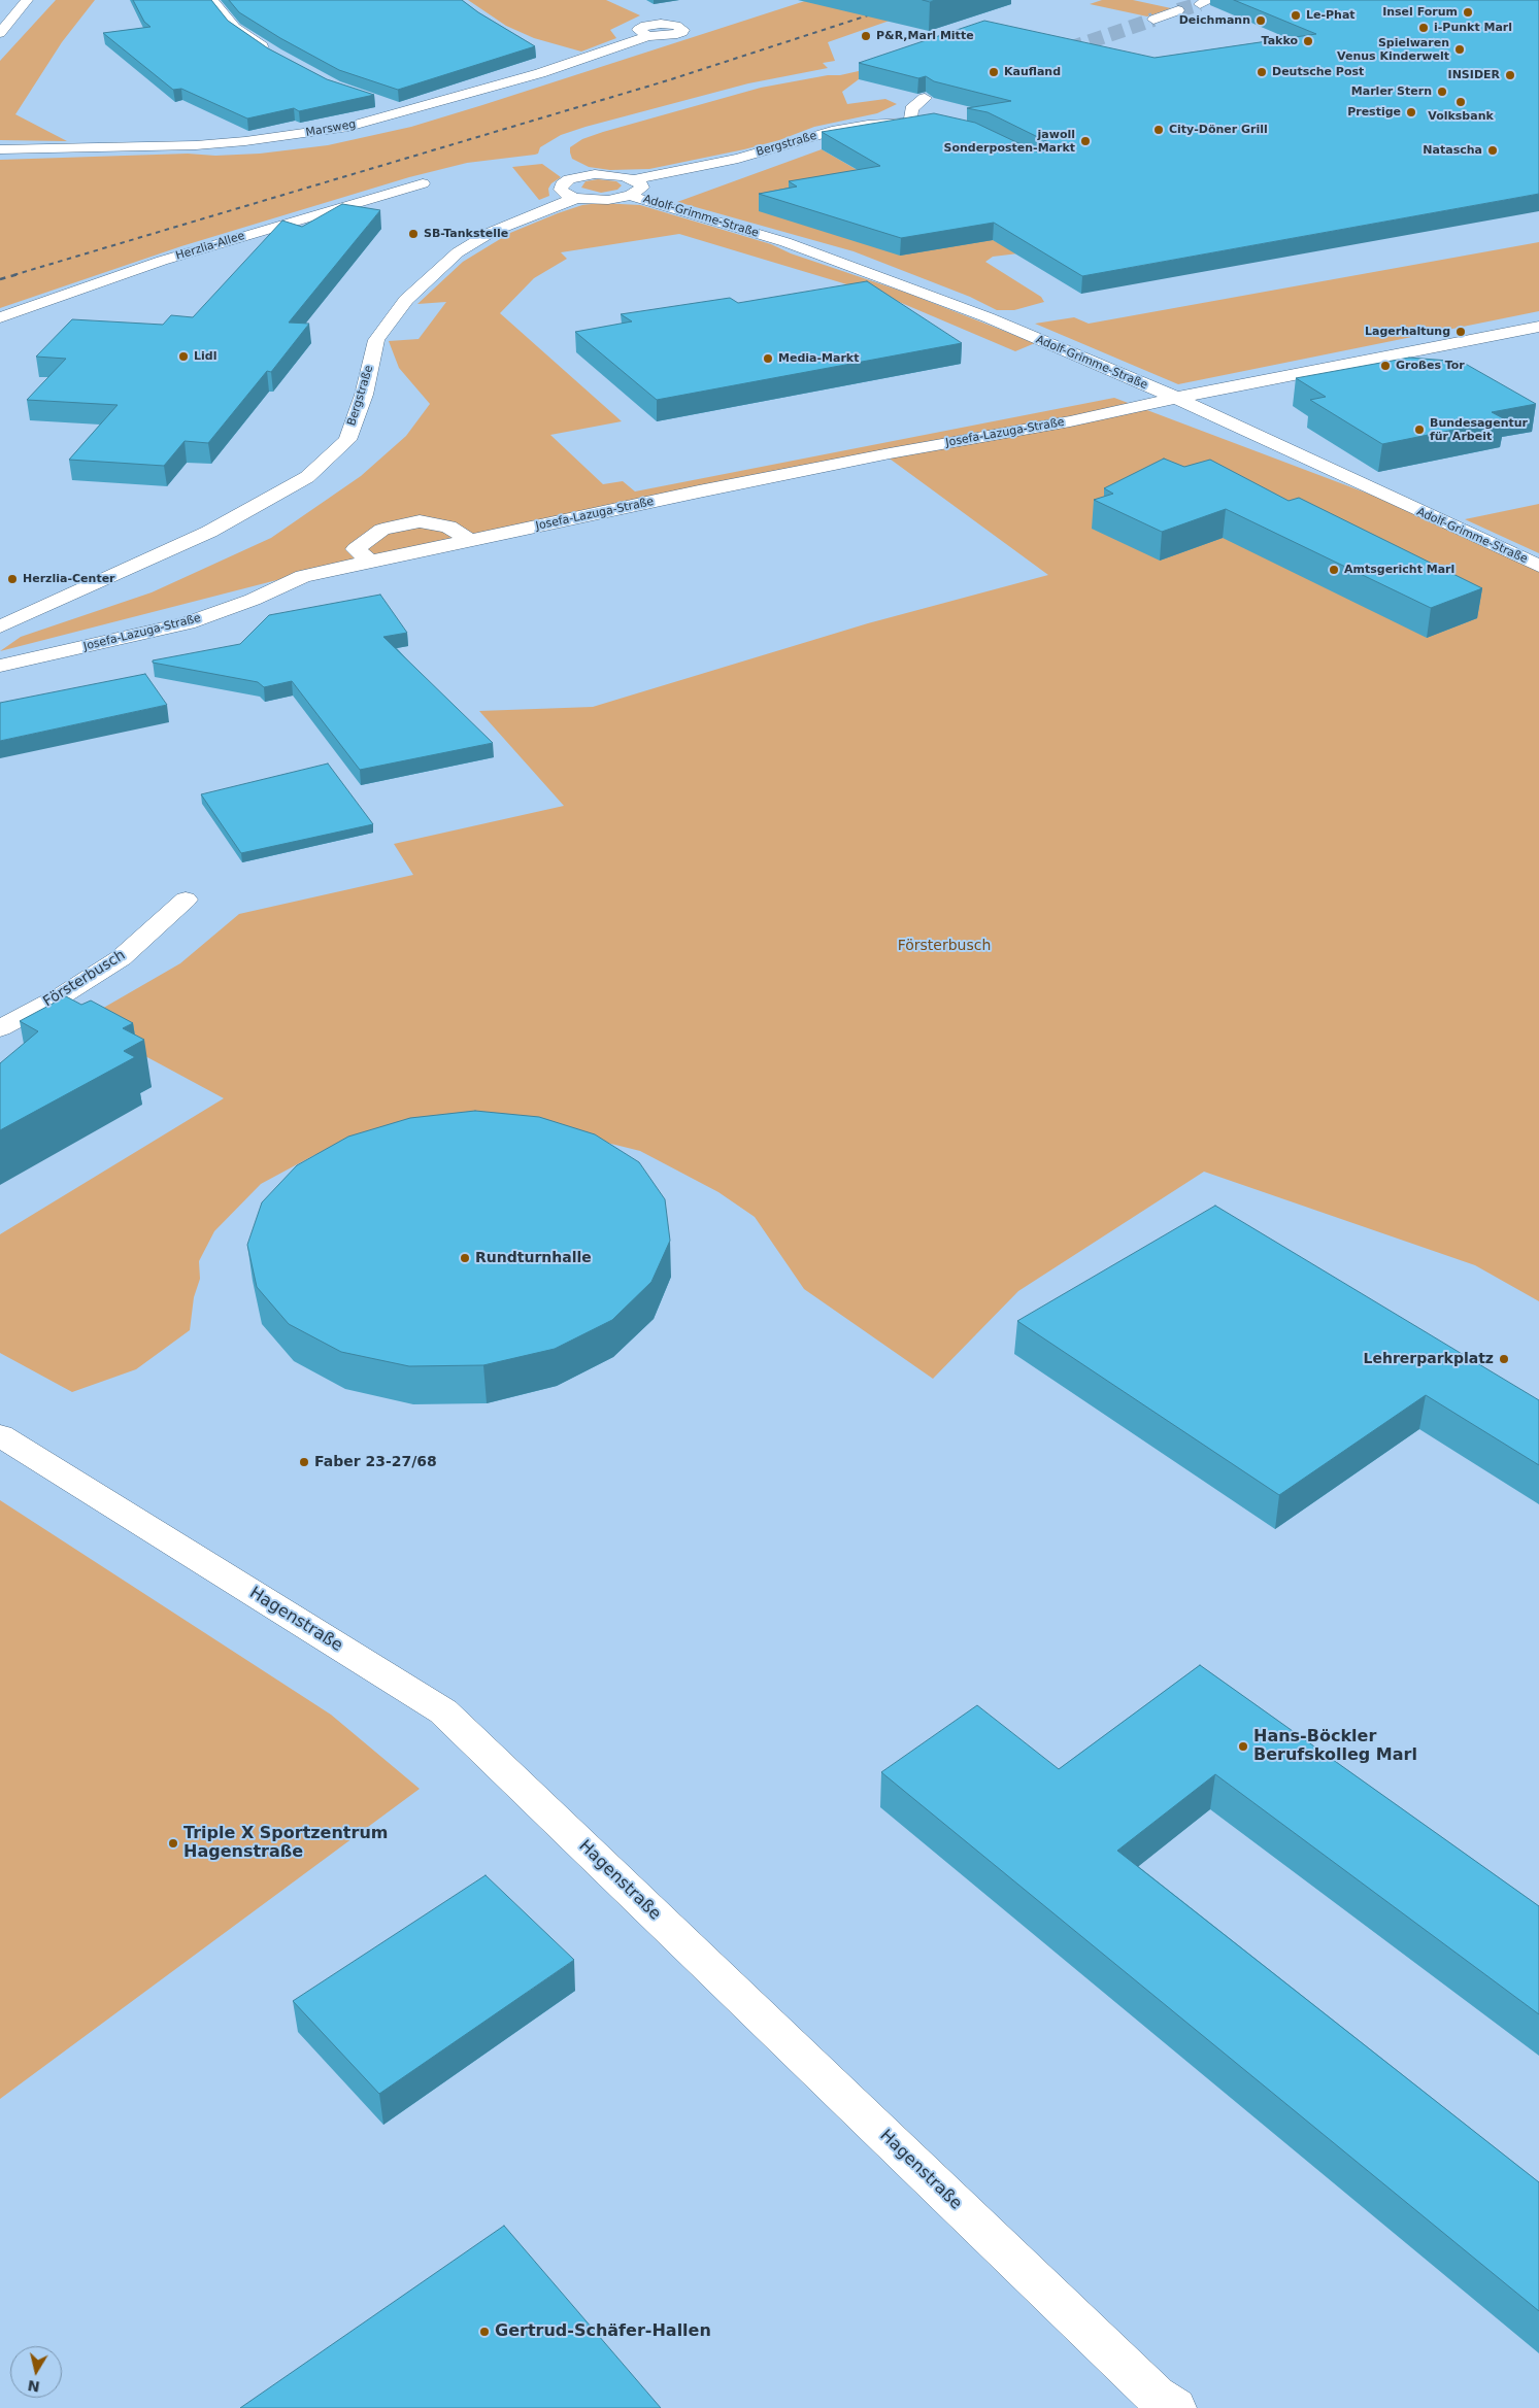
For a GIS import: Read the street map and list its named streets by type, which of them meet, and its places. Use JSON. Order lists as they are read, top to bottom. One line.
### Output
{"streets":{"street":["Marsweg","Bergstraße","Adolf-Grimme-Straße","Herzlia-Allee","Josefa-Lazuga-Straße","Försterbusch","Hagenstraße"]},"crossings":[["Bergstraße","Adolf-Grimme-Straße"],["Adolf-Grimme-Straße","Josefa-Lazuga-Straße"]],"parks":["Försterbusch"],"places":["Insel Forum","Le-Phat","Deichmann","i-Punkt Marl","P&R,Marl Mitte","Takko","Spielwaren Venus Kinderwelt","Kaufland","Deutsche Post","INSIDER","Marler Stern","Volksbank","Prestige","City-Döner Grill","jawoll Sonderposten-Markt","Natascha","SB-Tankstelle","Lagerhaltung","Lidl","Media-Markt","Großes Tor","Bundesagentur für Arbeit","Amtsgericht Marl","Herzlia-Center","Rundturnhalle","Lehrerparkplatz","Faber 23-27/68","Hans-Böckler Berufskolleg Marl","Triple X Sportzentrum Hagenstraße","Gertrud-Schäfer-Hallen"],"north":"bottom"}
